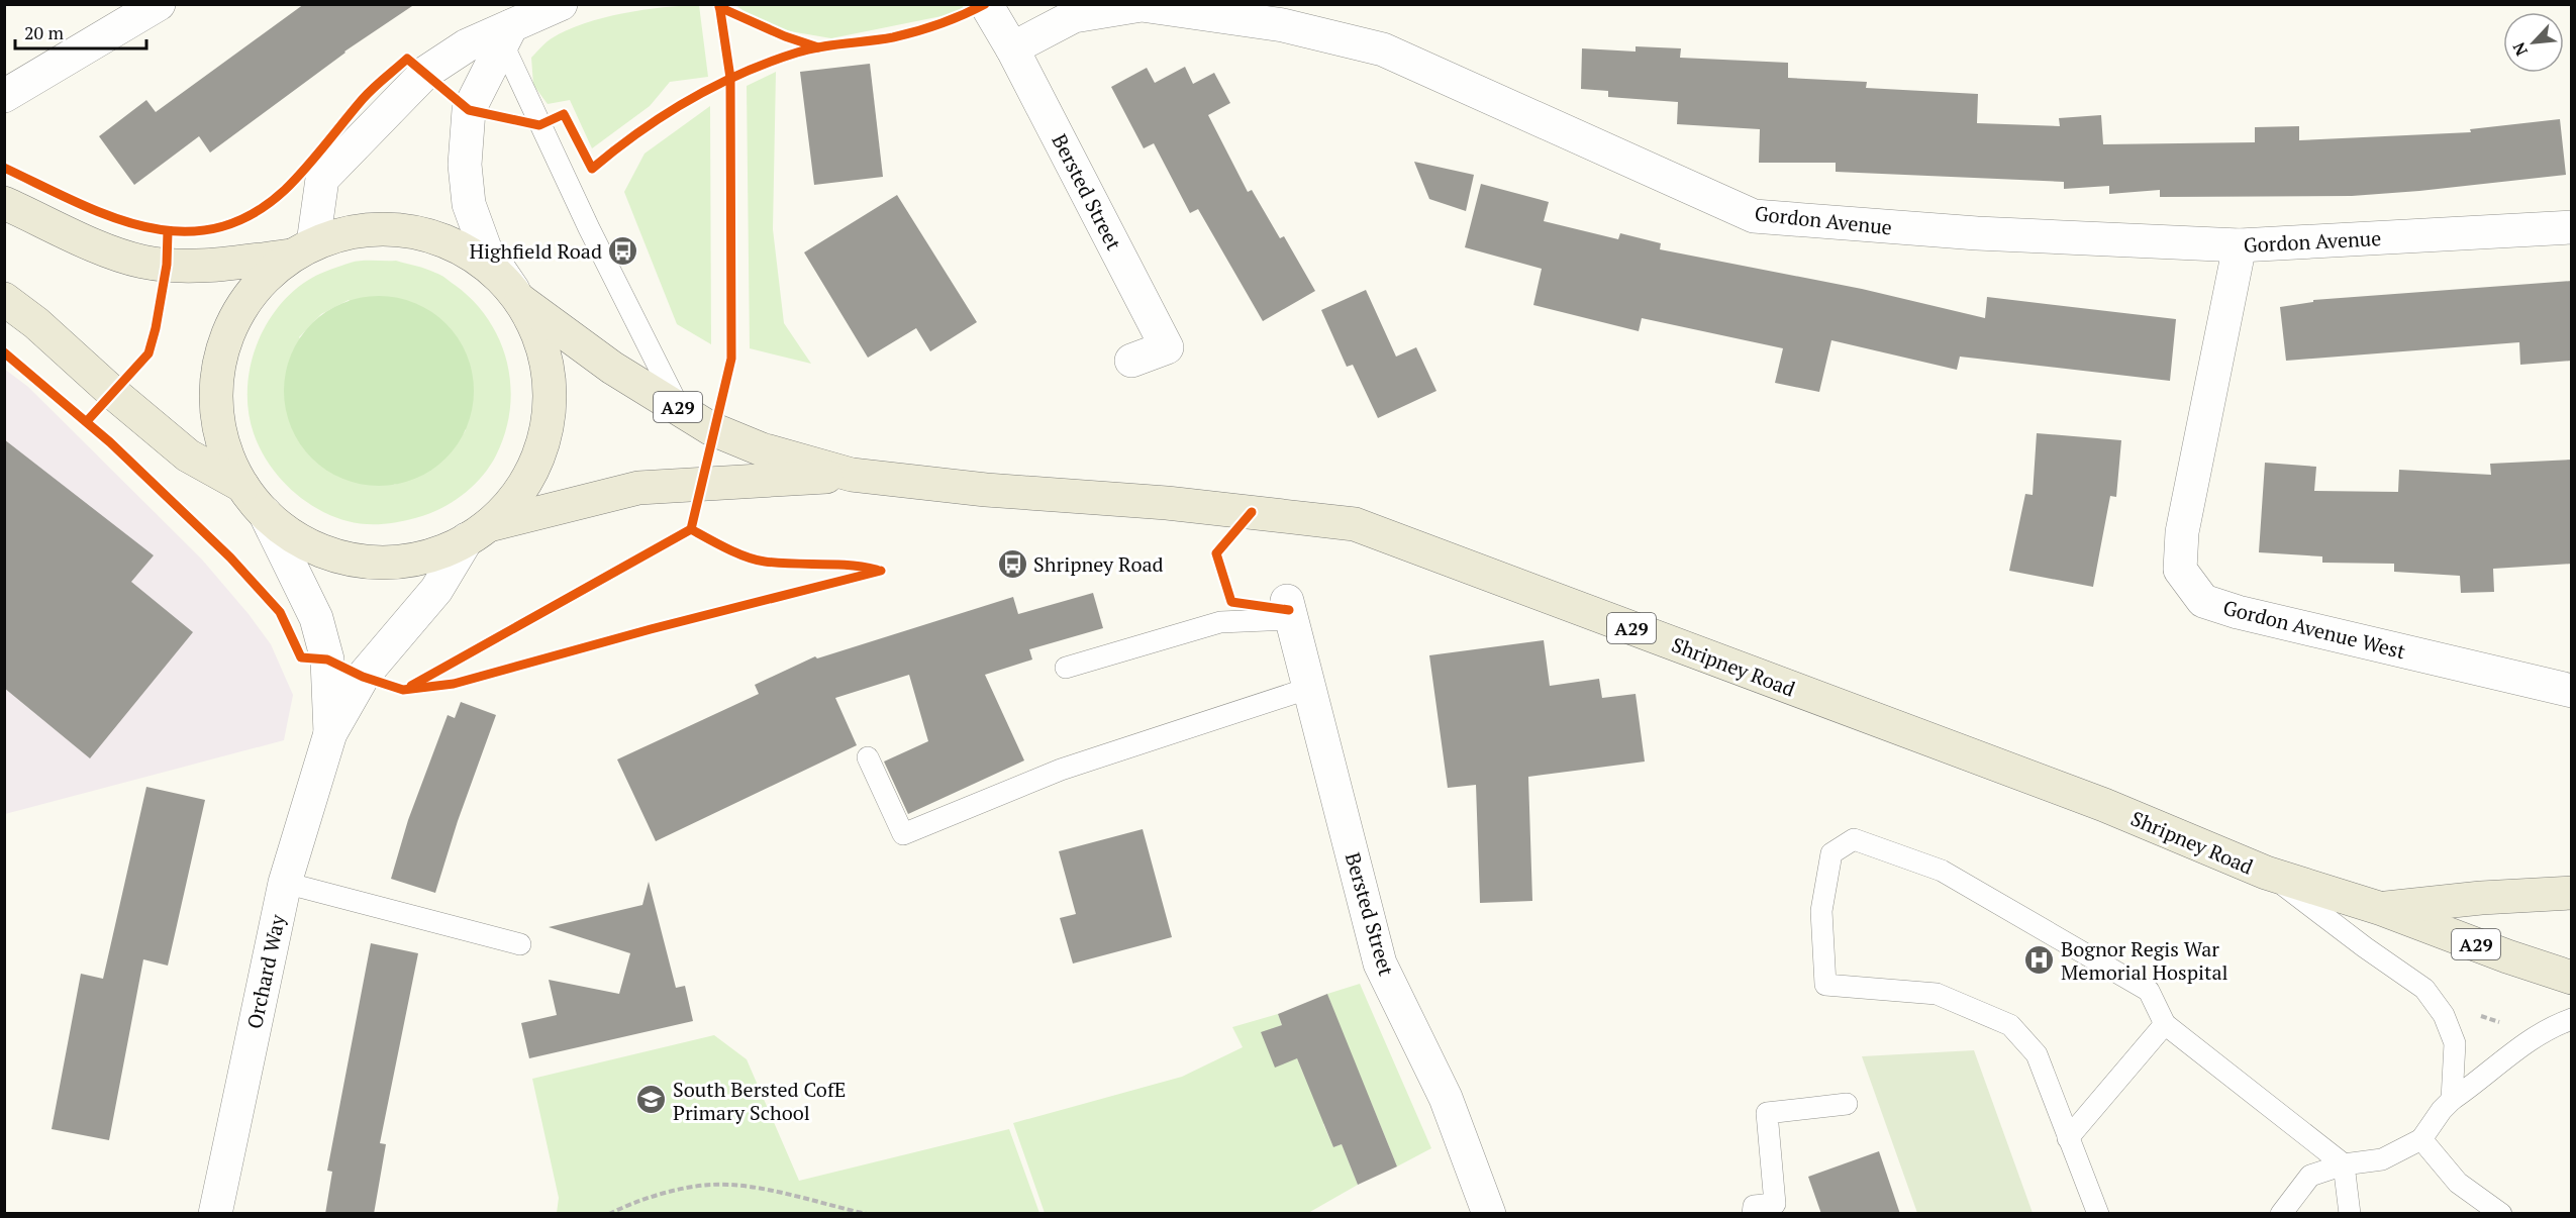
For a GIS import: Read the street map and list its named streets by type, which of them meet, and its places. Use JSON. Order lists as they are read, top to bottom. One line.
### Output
{"streets":{"main road":["A29","Shripney Road"],"street":["Bersted Street","Gordon Avenue","Gordon Avenue West","Orchard Way"]},"crossings":[["Bersted Street","Gordon Avenue"],["Gordon Avenue","Gordon Avenue West"]],"places":{"bus stop":["Highfield Road","Shripney Road"],"hospital":["Bognor Regis War Memorial Hospital"],"school or university":["South Bersted CofE Primary School"]},"scale_bar":"20 m","north":"bottom left"}
